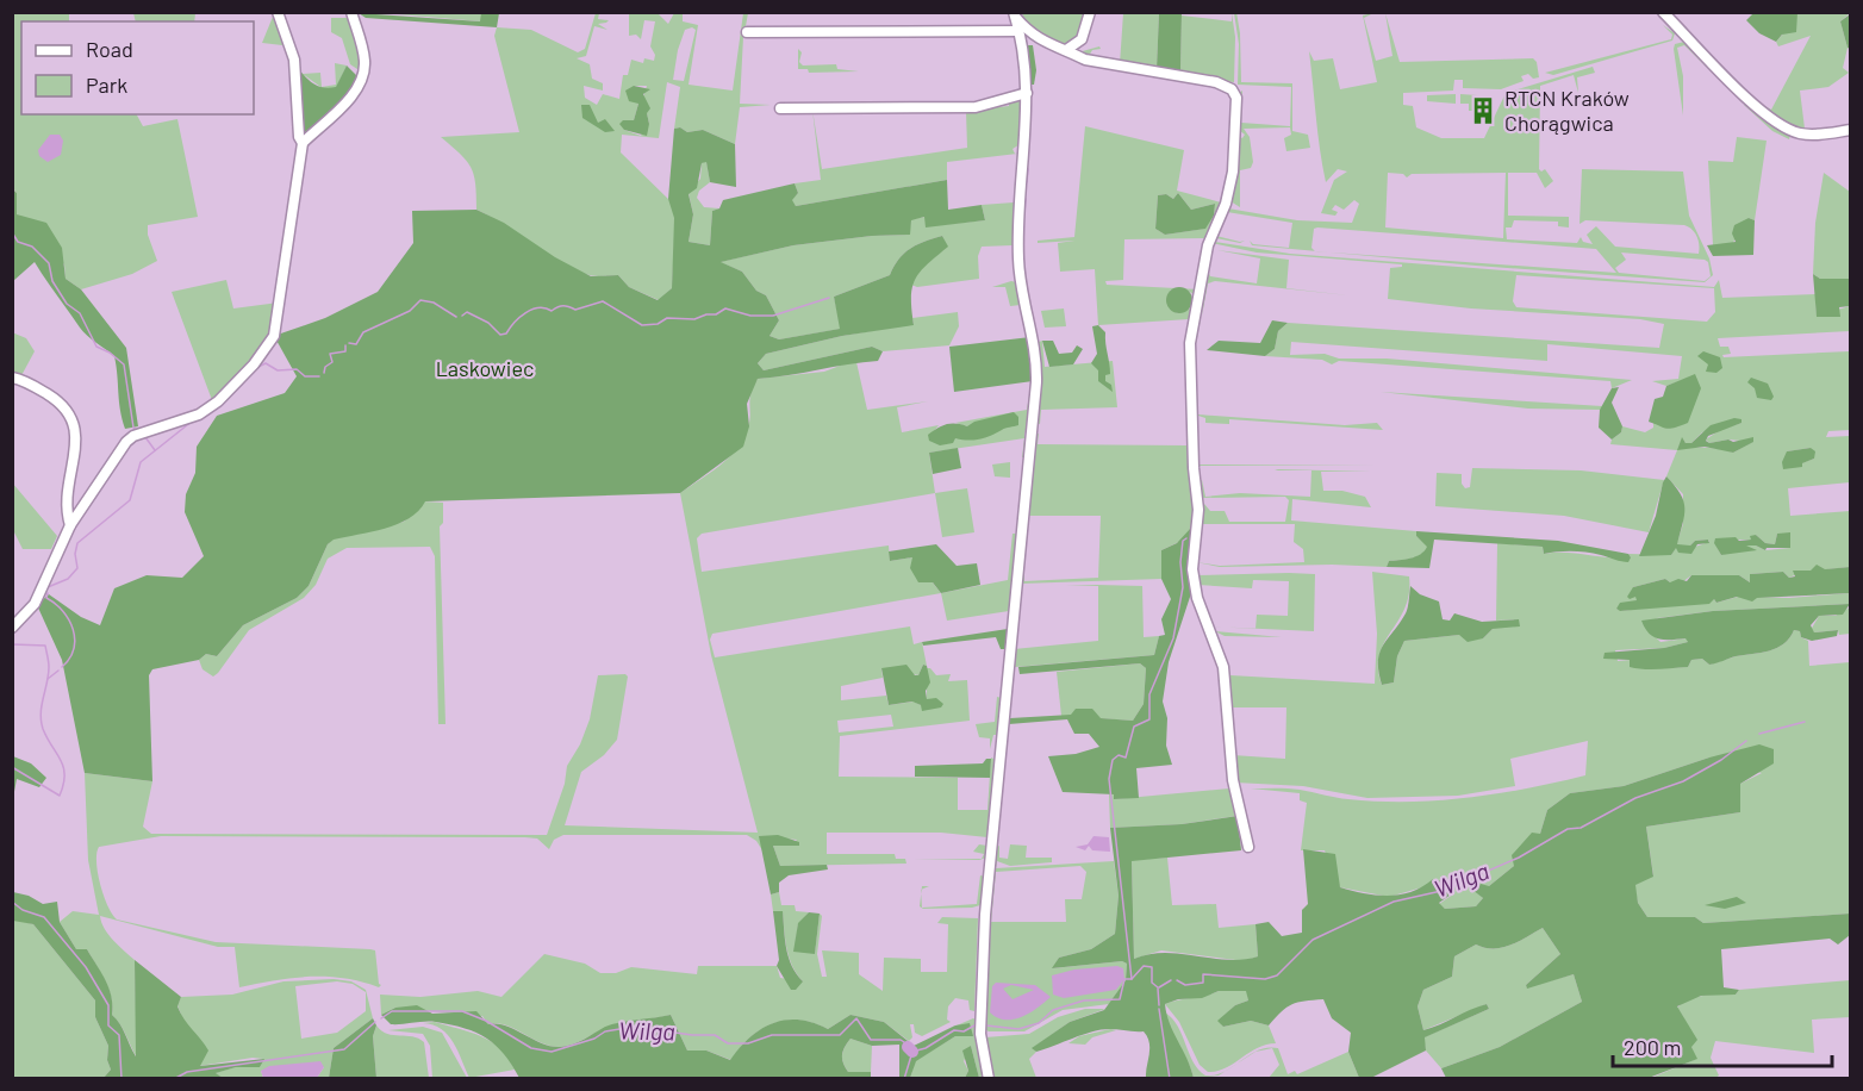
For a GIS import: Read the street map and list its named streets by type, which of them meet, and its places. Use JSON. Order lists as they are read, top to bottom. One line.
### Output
{"water":["Wilga"],"parks":["Laskowiec"],"places":{"building":["RTCN Kraków Chorągwica"]},"legend":["Road","Park"],"scale_bar":"200 m"}
